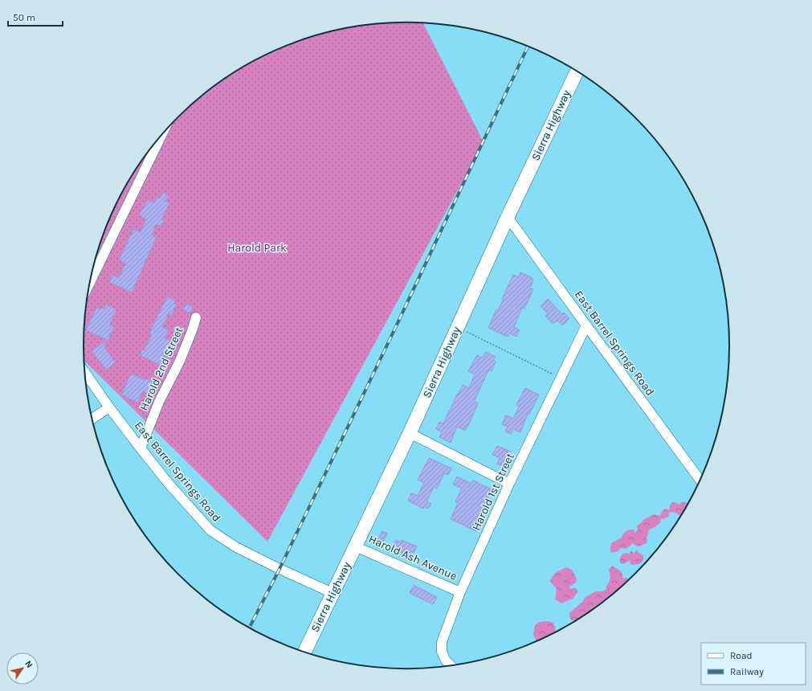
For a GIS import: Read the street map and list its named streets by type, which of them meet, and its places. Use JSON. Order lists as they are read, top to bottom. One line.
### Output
{"streets":{"highway":["Sierra Highway"],"street":["East Barrel Springs Road","Harold 2nd Street","Harold 1st Street","Harold Ash Avenue"]},"crossings":[["Sierra Highway","East Barrel Springs Road"],["Sierra Highway","Harold Ash Avenue"],["East Barrel Springs Road","Harold 2nd Street"],["East Barrel Springs Road","Harold 1st Street"],["Harold 1st Street","Harold Ash Avenue"]],"parks":["Harold Park"],"legend":["Road","Railway"],"scale_bar":"50 m","north":"top right"}
